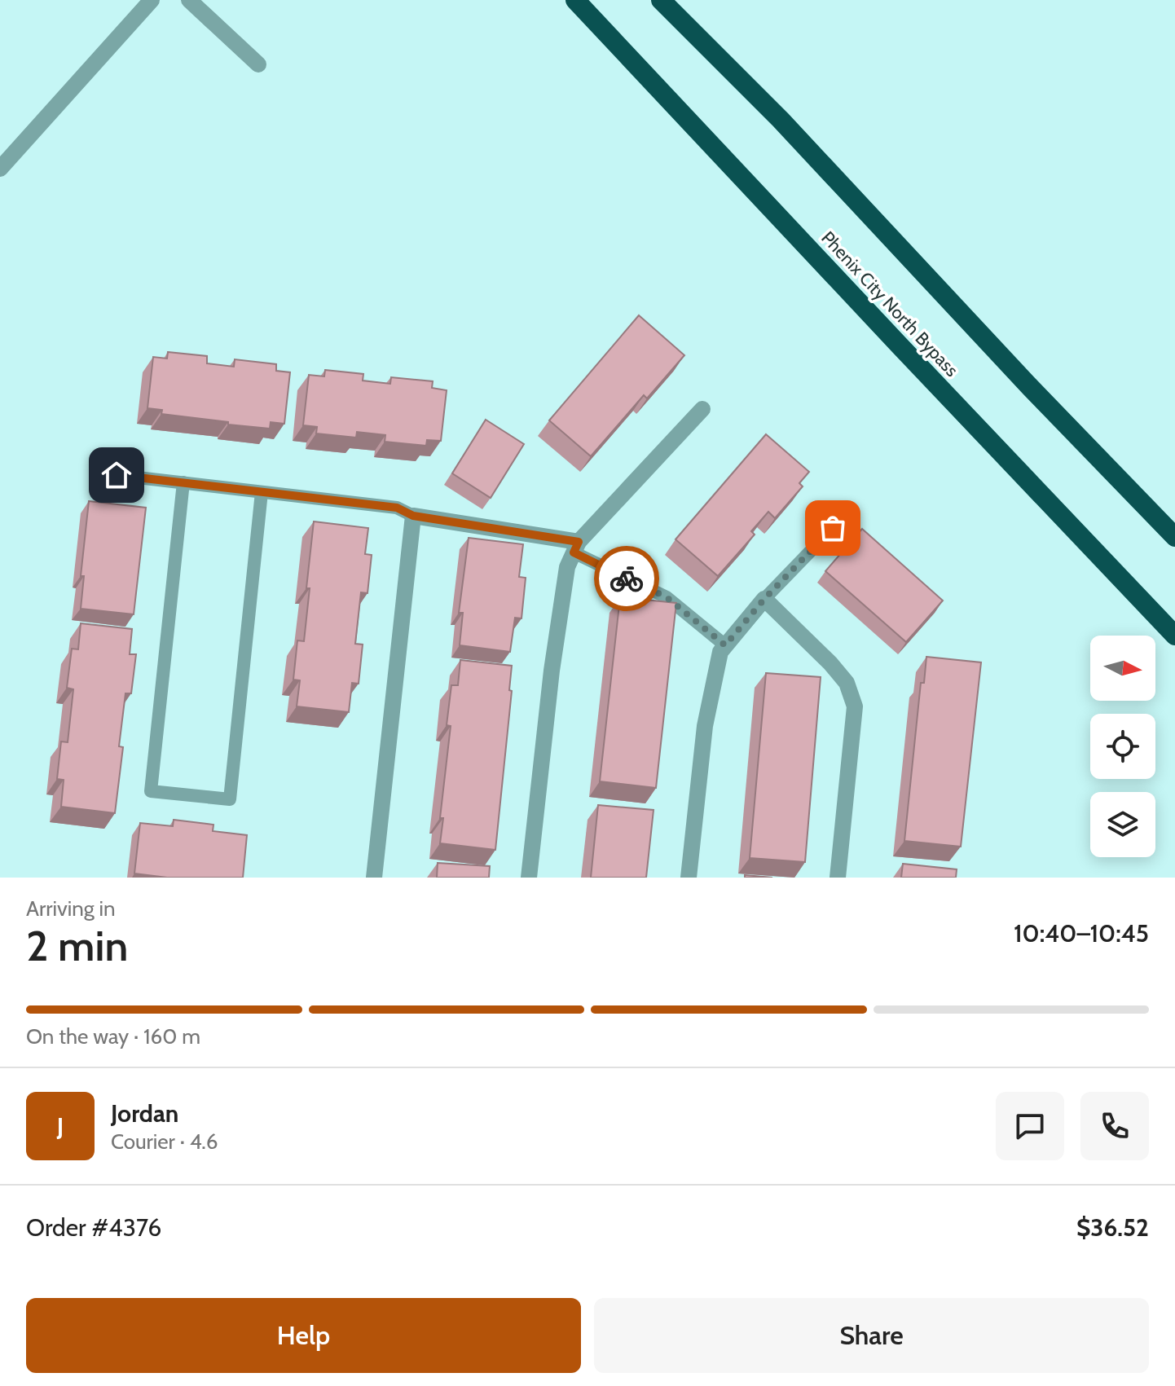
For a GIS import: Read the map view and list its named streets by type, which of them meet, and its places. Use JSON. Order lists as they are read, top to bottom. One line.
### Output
{"streets":{"highway":["Phenix City North Bypass"]},"north":"right","page":{"heading":["2 min","Arriving in","10:40–10:45"],"panel":["Jordan","Courier · 4.6","Order #4376","$36.52"],"bar":"On the way · 160 m","round":"J","buttons":["Help","Share"]}}
